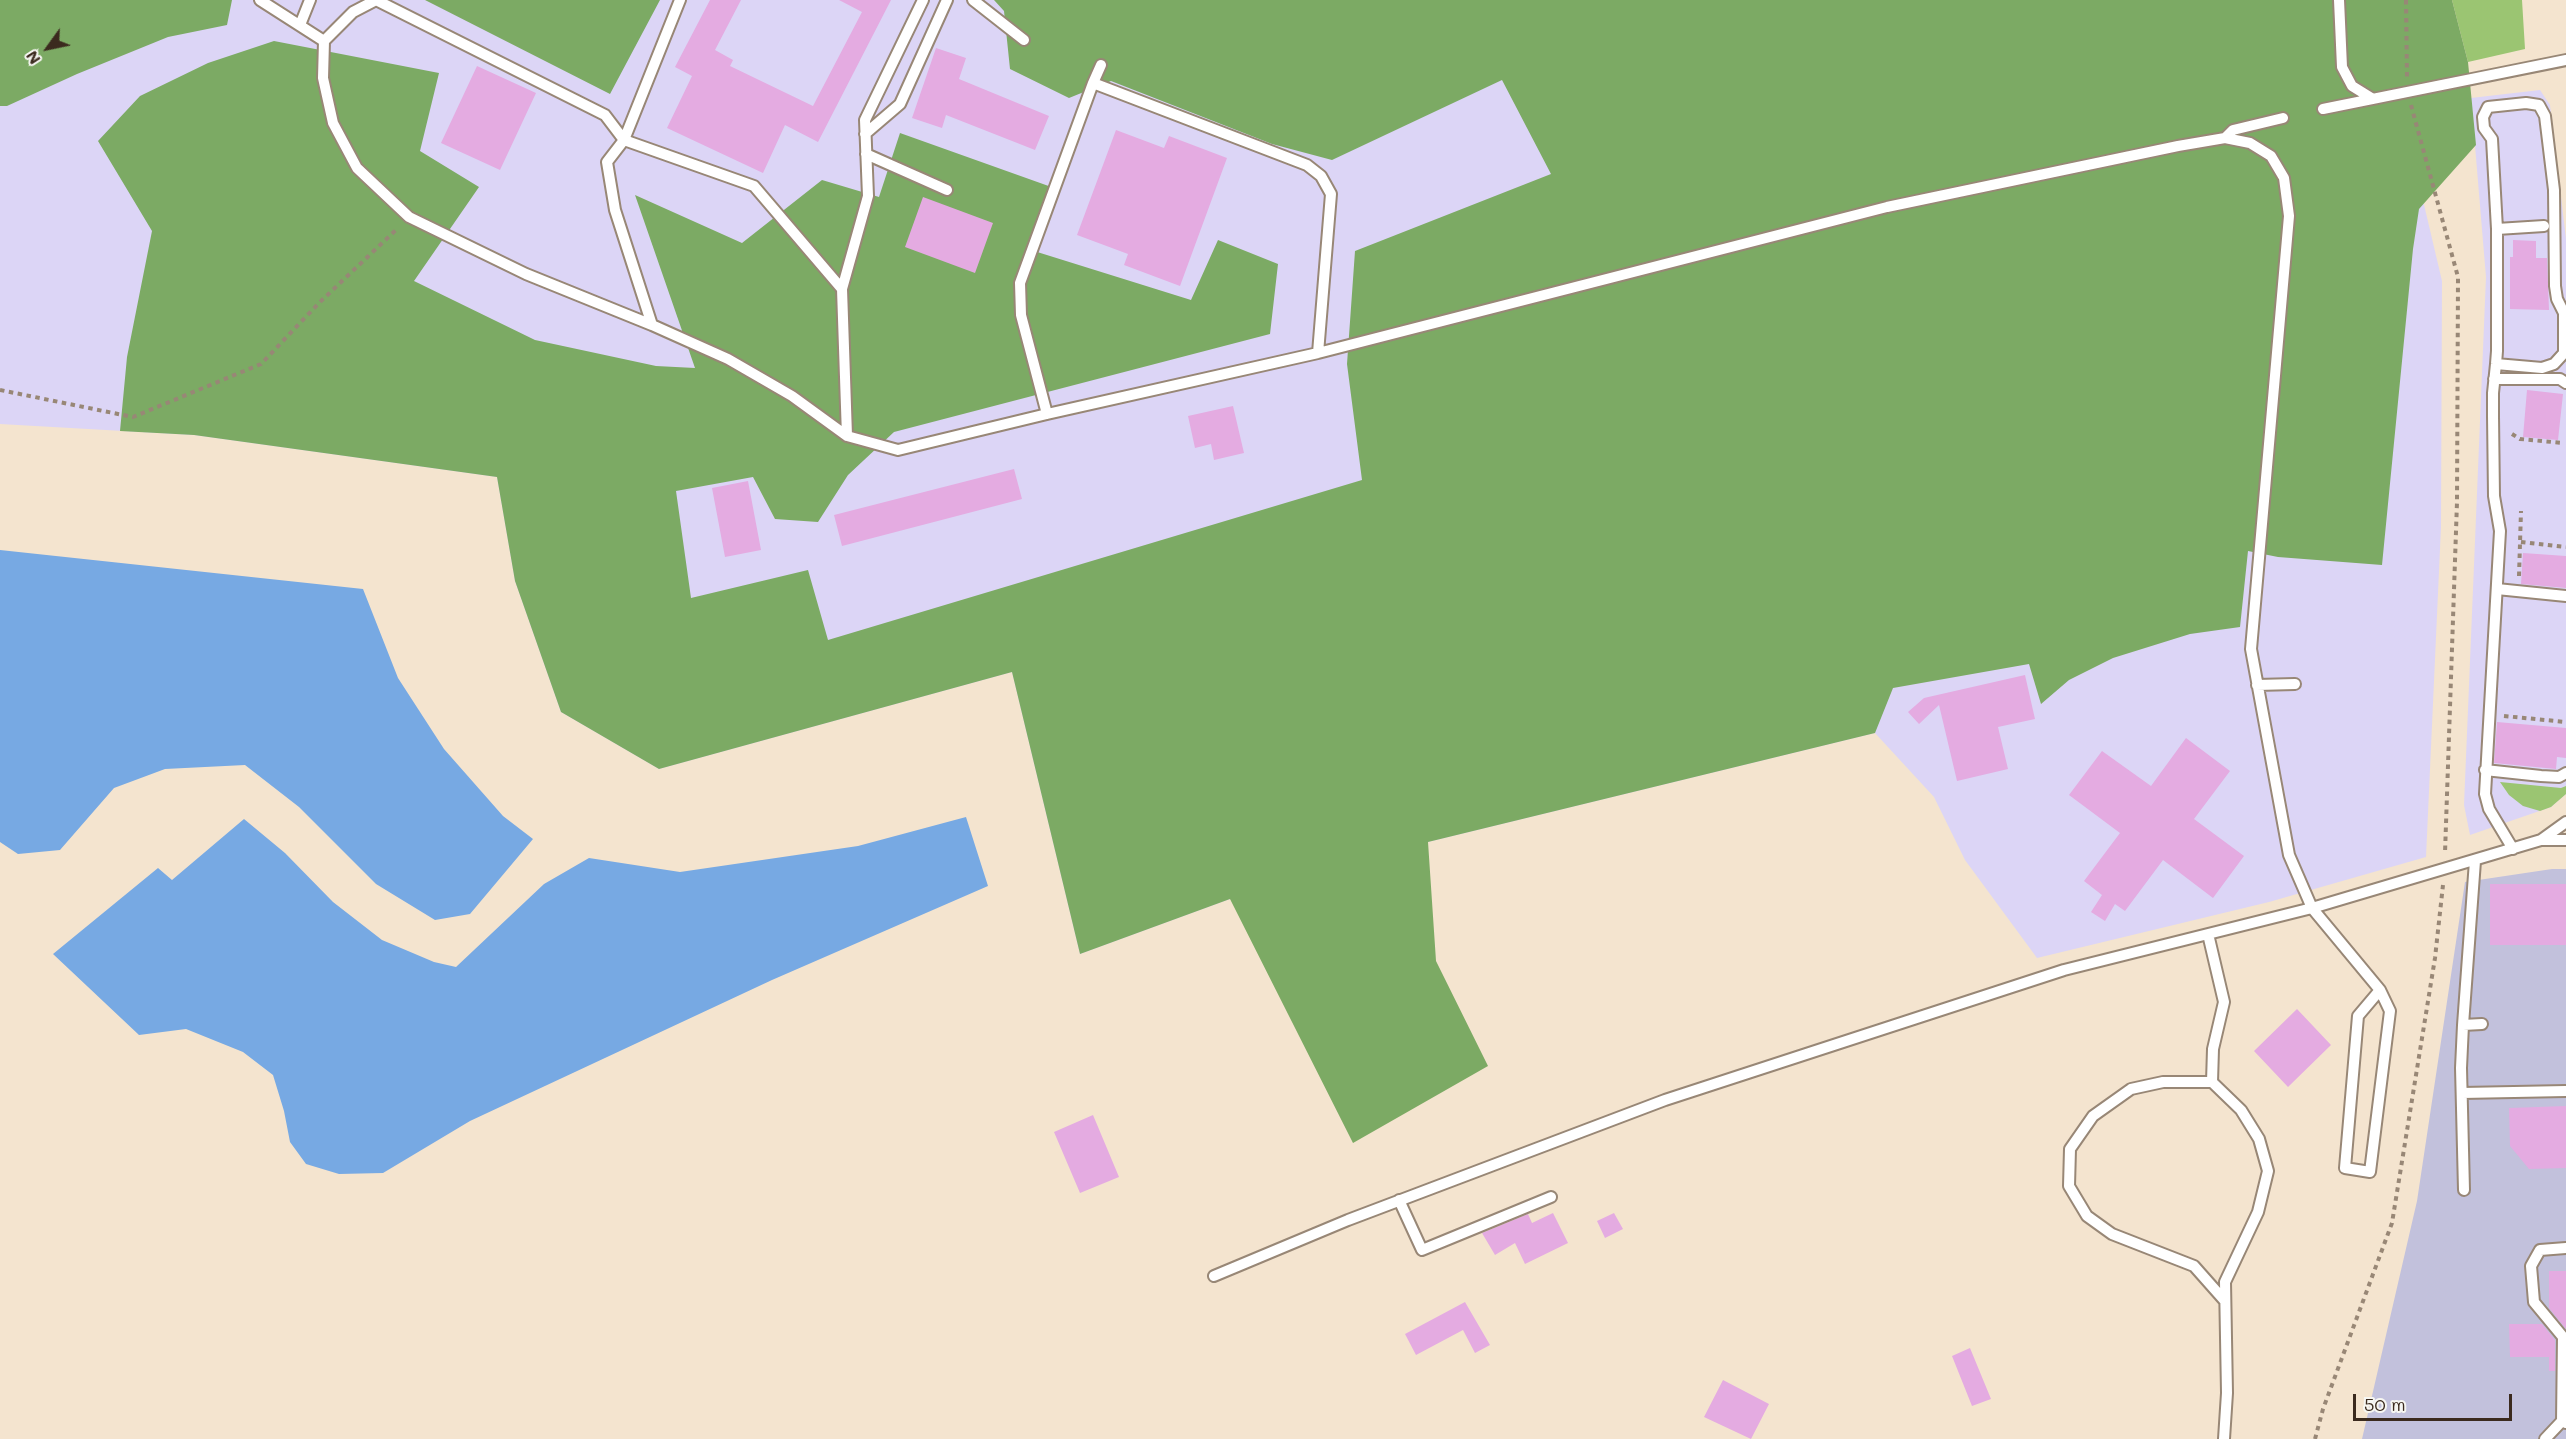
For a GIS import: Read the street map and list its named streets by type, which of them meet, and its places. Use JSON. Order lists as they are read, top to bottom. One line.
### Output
{"scale_bar":"50 m","north":"bottom left"}
